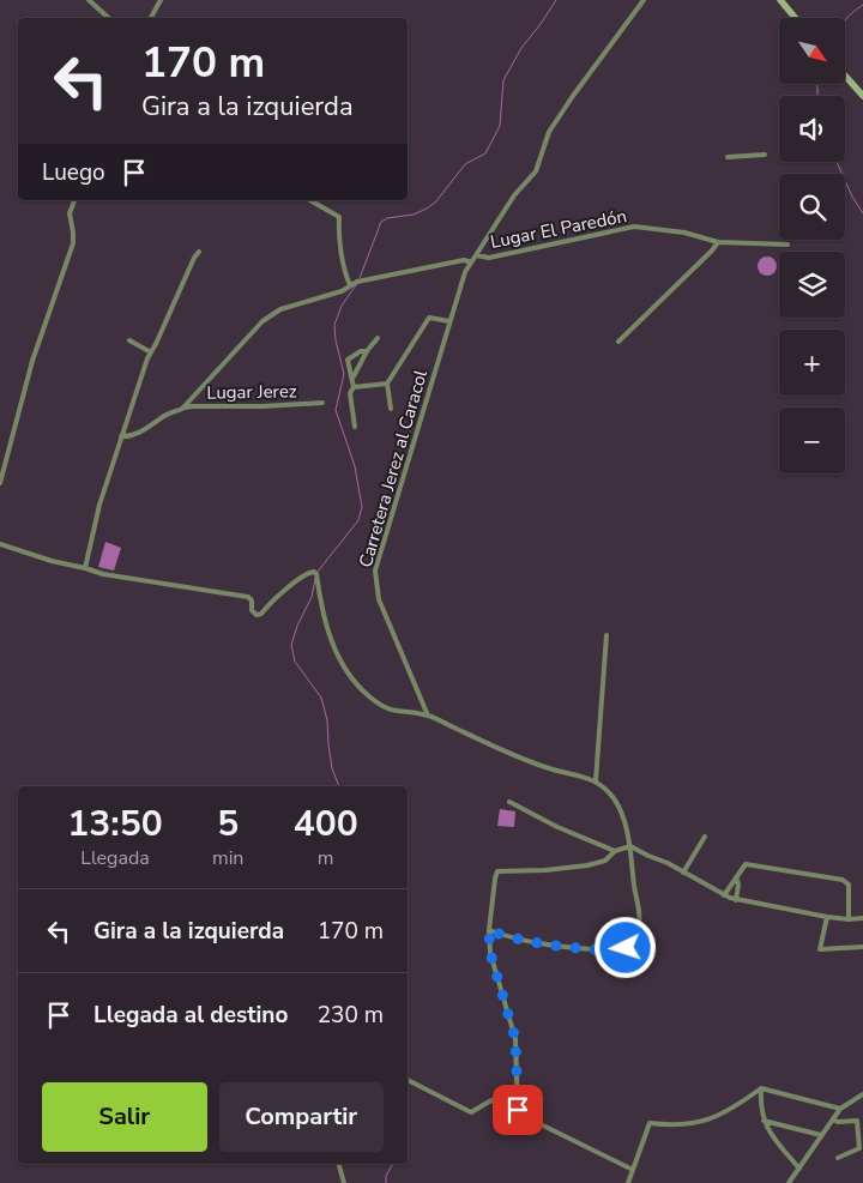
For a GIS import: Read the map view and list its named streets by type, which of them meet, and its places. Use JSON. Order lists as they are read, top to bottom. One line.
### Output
{"streets":{"street":["Lugar El Paredón","Lugar Jerez","Carretera Jerez al Caracol"]},"crossings":[["Lugar El Paredón","Carretera Jerez al Caracol"]],"north":"bottom right","page":{"map_buttons":["+","−"],"turn":["170 m","Gira a la izquierda"],"then":"Luego","eta":["13:50","Llegada","5","min","400","m"],"list":[{"name":"Gira a la izquierda","value":"170 m"},{"name":"Llegada al destino","value":"230 m"}],"buttons":["Salir","Compartir"]}}
